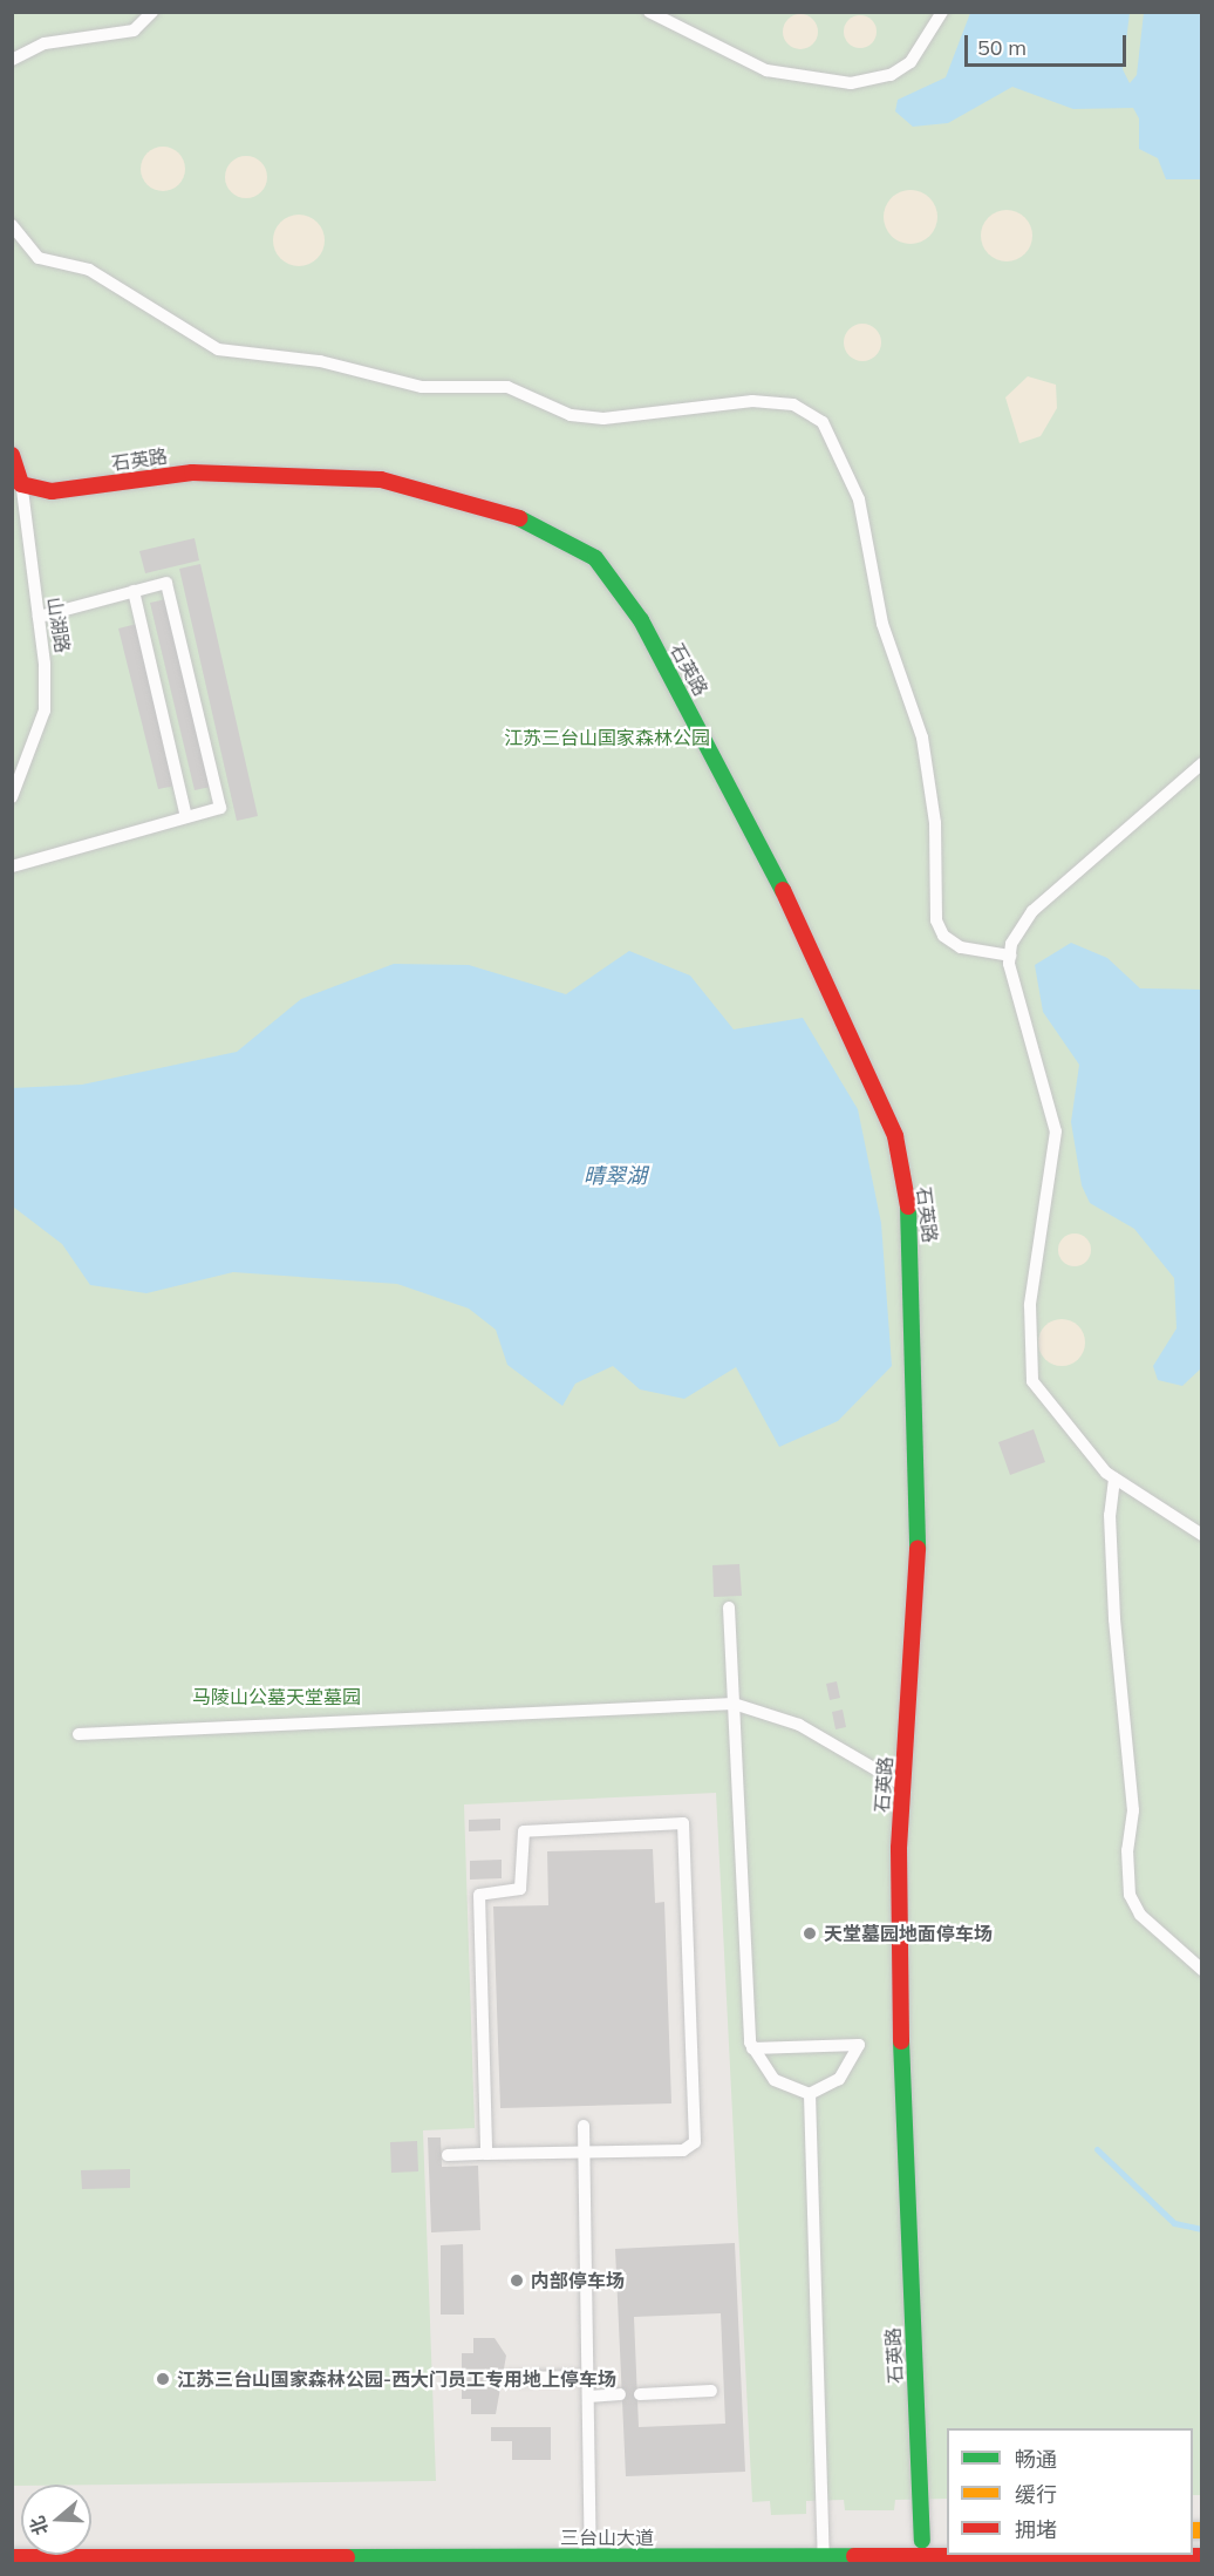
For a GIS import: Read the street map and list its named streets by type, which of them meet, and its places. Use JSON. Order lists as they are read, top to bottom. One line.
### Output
{"streets":{"street":["石英路","山湖路","三台山大道"]},"crossings":[["石英路","山湖路"],["石英路","三台山大道"]],"water":["晴翠湖"],"parks":["江苏三台山国家森林公园","马陵山公墓天堂墓园"],"places":["天堂墓园地面停车场","内部停车场","江苏三台山国家森林公园-西大门员工专用地上停车场"],"legend":["畅通","缓行","拥堵"],"scale_bar":"50 m","north":"left"}
